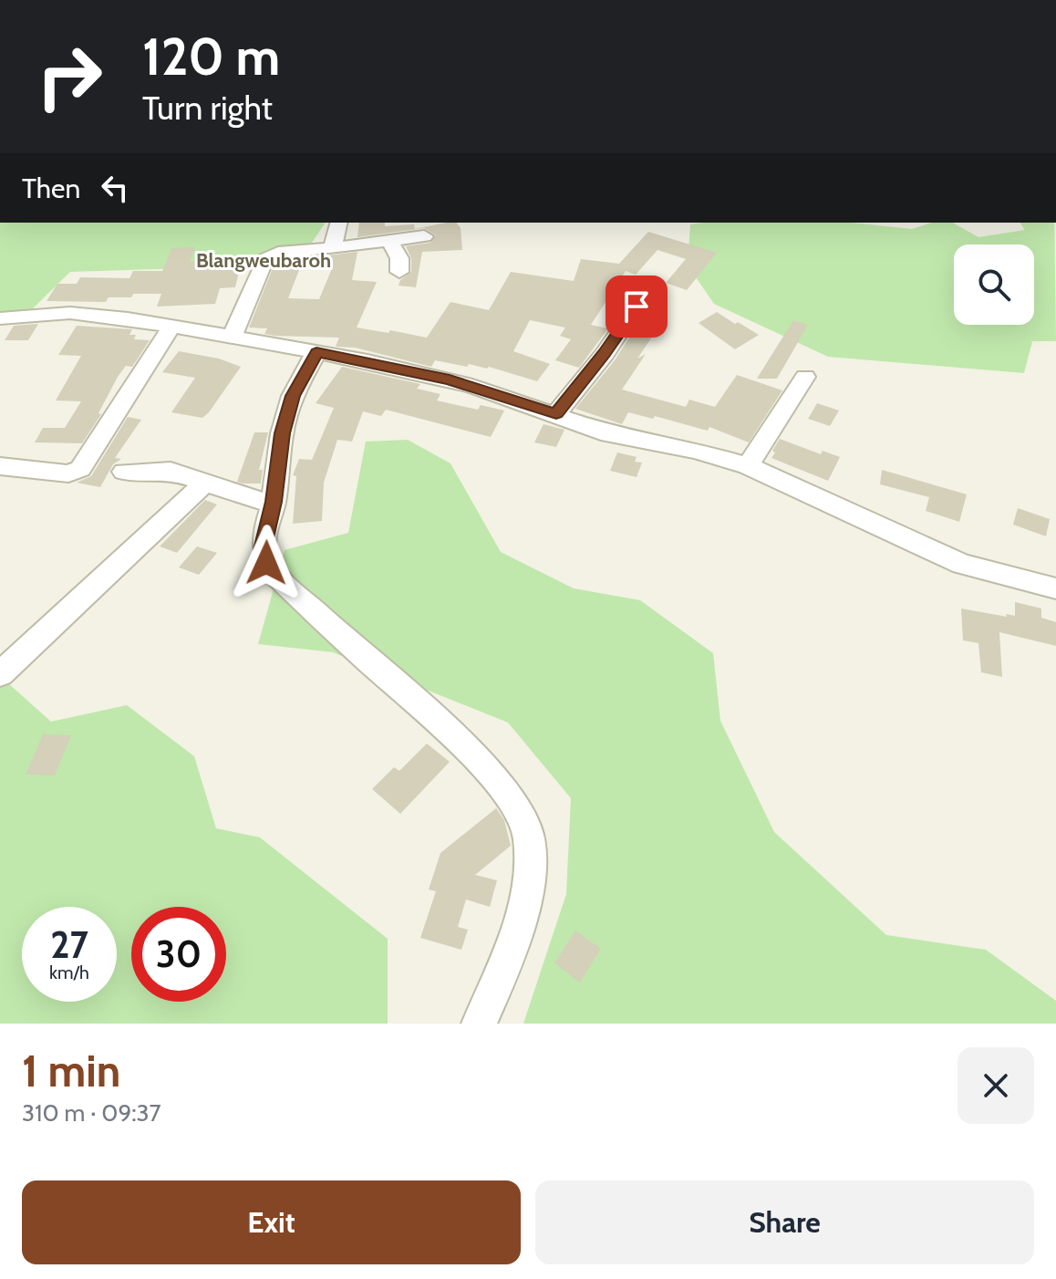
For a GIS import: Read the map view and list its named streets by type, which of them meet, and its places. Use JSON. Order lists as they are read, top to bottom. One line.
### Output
{"districts":["Blangweubaroh"],"page":{"turn":["120 m","Turn right"],"then":"Then","speed":"27 km/h","limit":"30","heading":["1 min","310 m · 09:37"],"buttons":["Exit","Share"]}}
